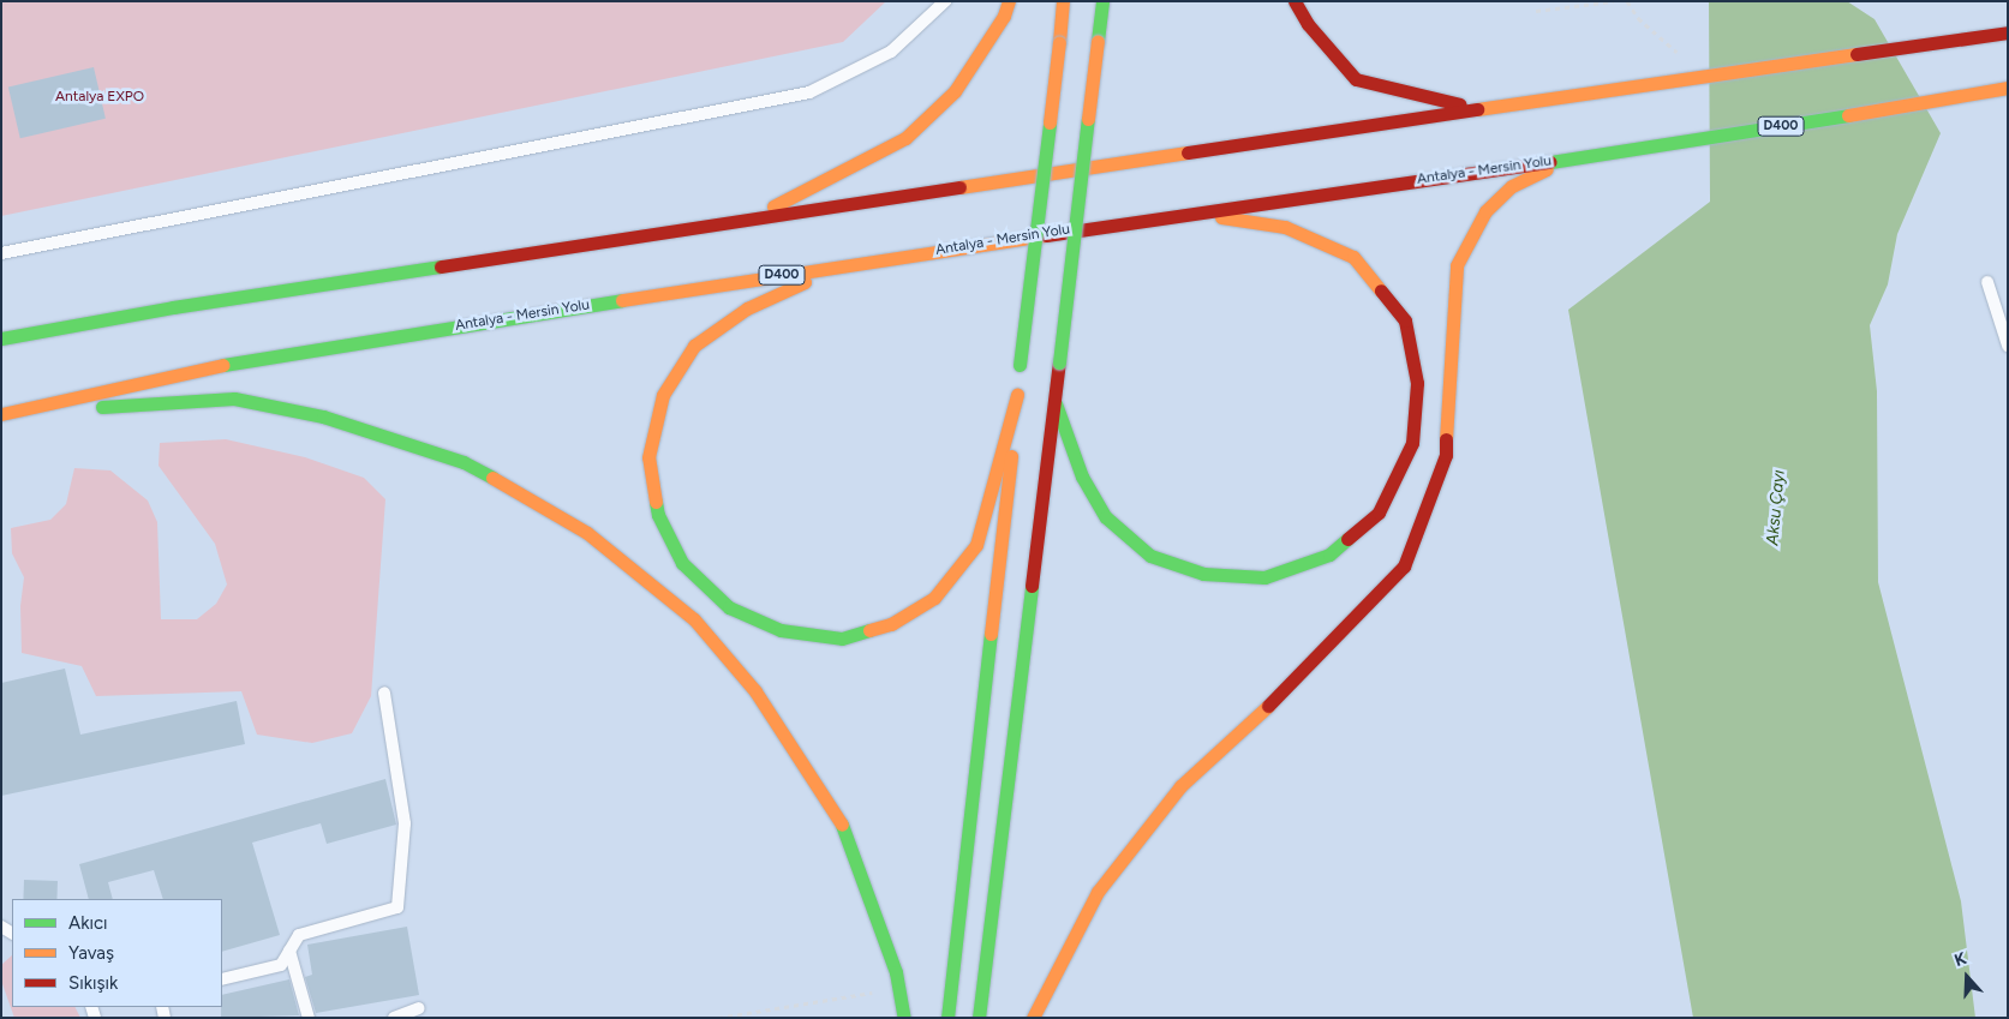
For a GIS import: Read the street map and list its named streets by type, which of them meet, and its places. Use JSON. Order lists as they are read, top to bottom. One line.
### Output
{"streets":{"main road":["D400","Antalya - Mersin Yolu"]},"water":["Aksu Çayı"],"parks":["Antalya EXPO"],"legend":["Akıcı","Yavaş","Sıkışık"],"north":"top"}
